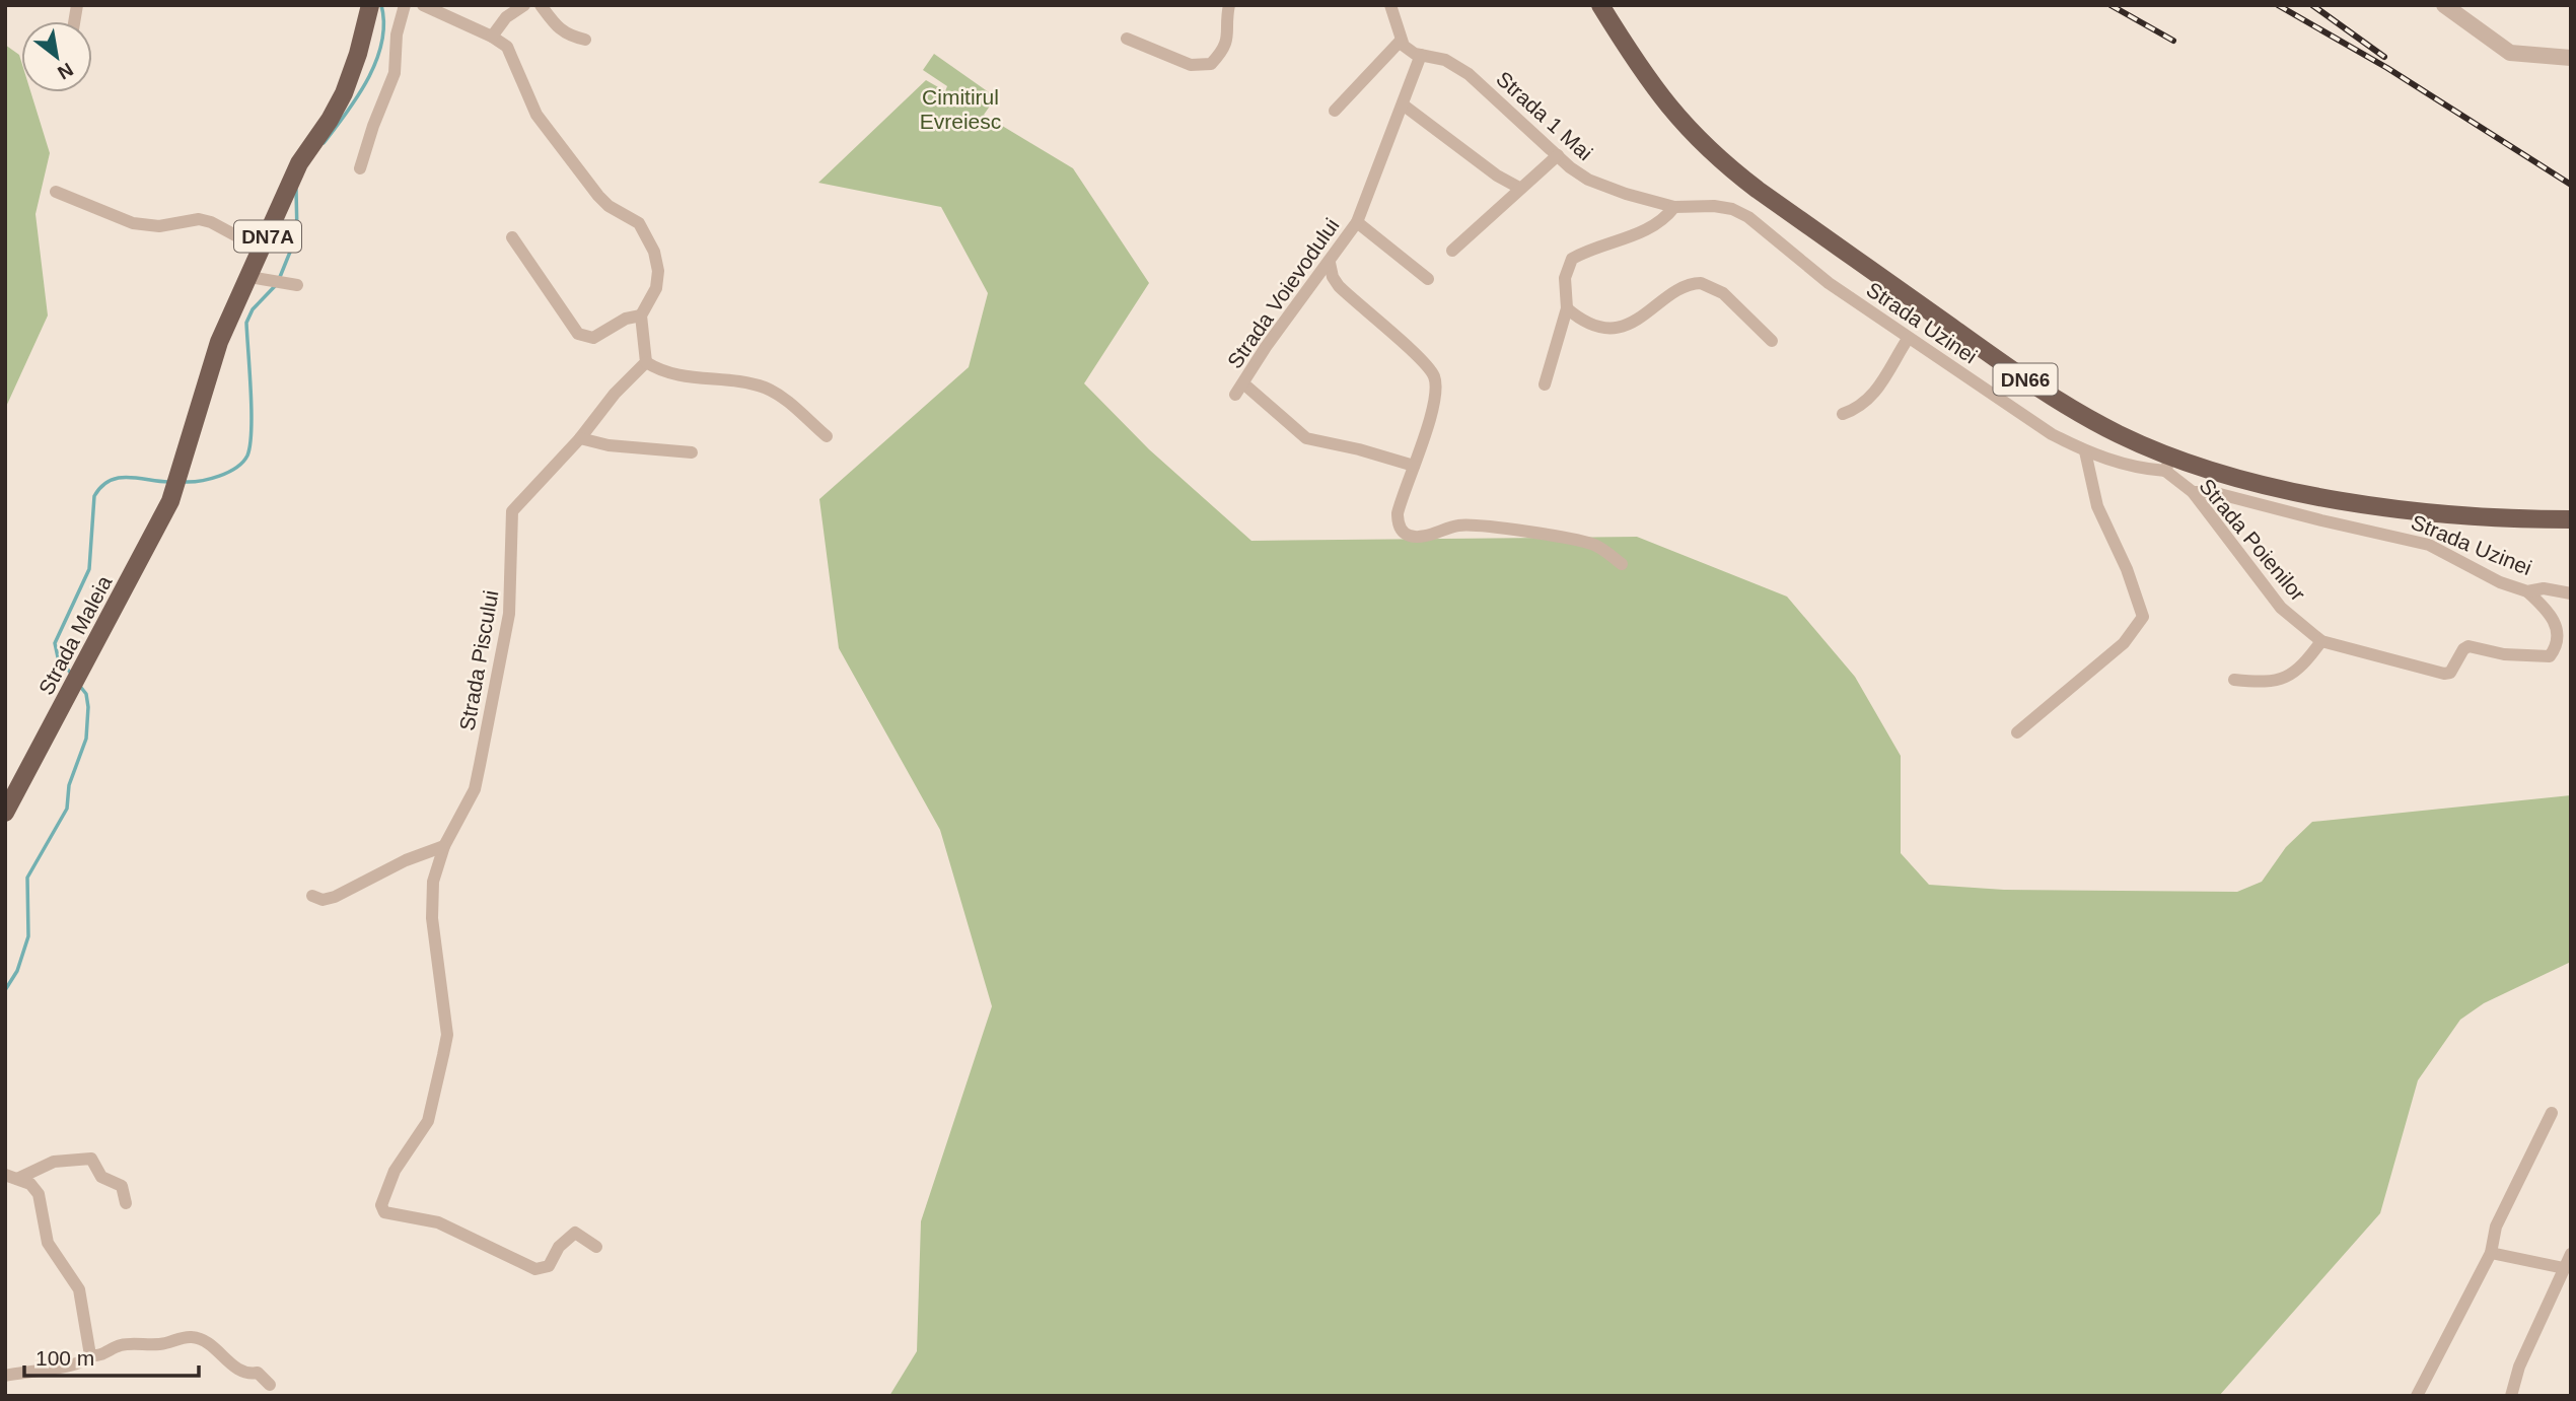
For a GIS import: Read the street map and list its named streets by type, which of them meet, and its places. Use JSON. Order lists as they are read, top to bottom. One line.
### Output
{"streets":{"main road":["DN7A","DN66","Strada Maleia"],"street":["Strada 1 Mai","Strada Voievodului","Strada Uzinei","Strada Poienilor","Strada Piscului"]},"crossings":[["Strada 1 Mai","Strada Voievodului"],["Strada 1 Mai","Strada Uzinei"],["DN7A","Strada Maleia"],["Strada Uzinei","DN66"],["Strada Uzinei","Strada Poienilor"],["DN66","Strada Poienilor"]],"parks":["Cimitirul Evreiesc"],"scale_bar":"100 m","north":"bottom right"}
